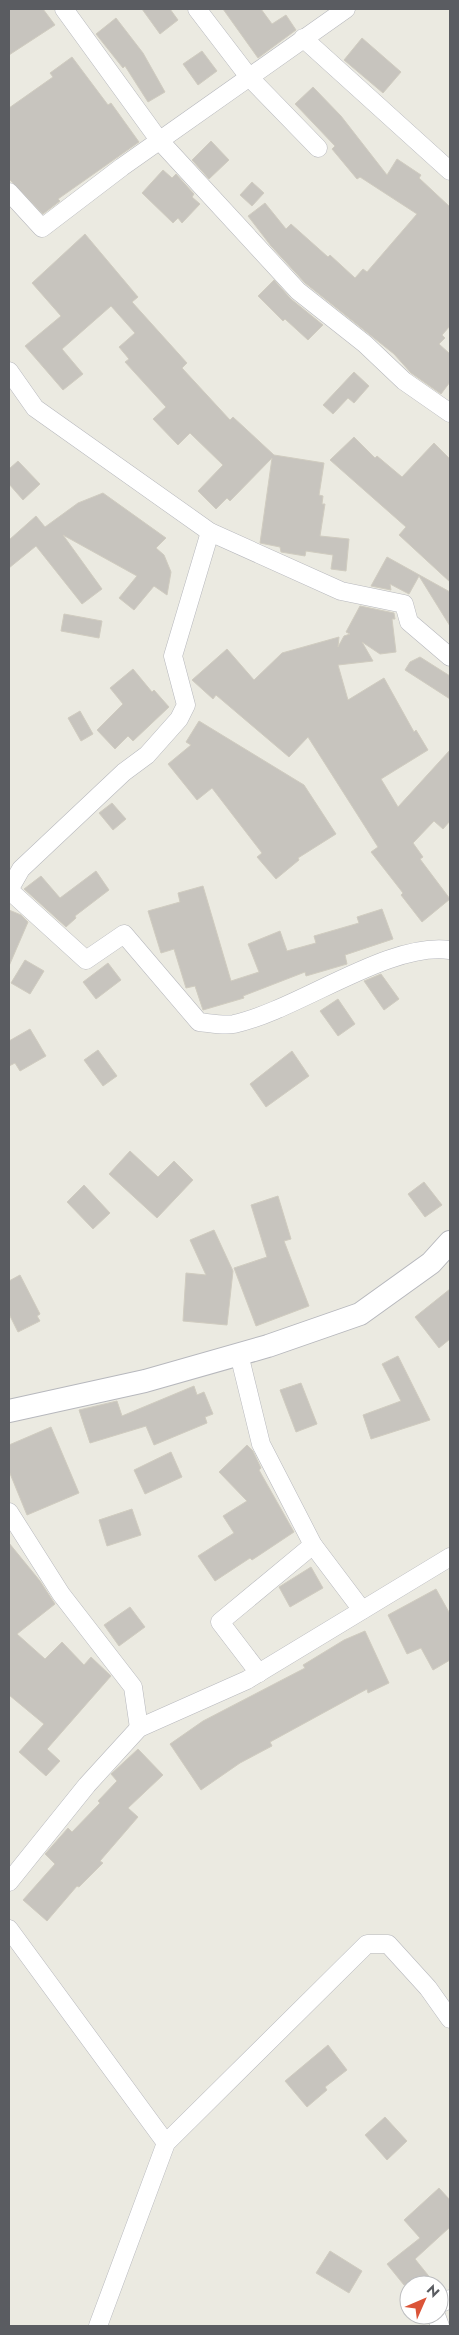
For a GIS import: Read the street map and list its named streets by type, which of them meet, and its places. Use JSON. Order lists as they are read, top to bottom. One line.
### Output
{"north":"top right"}
